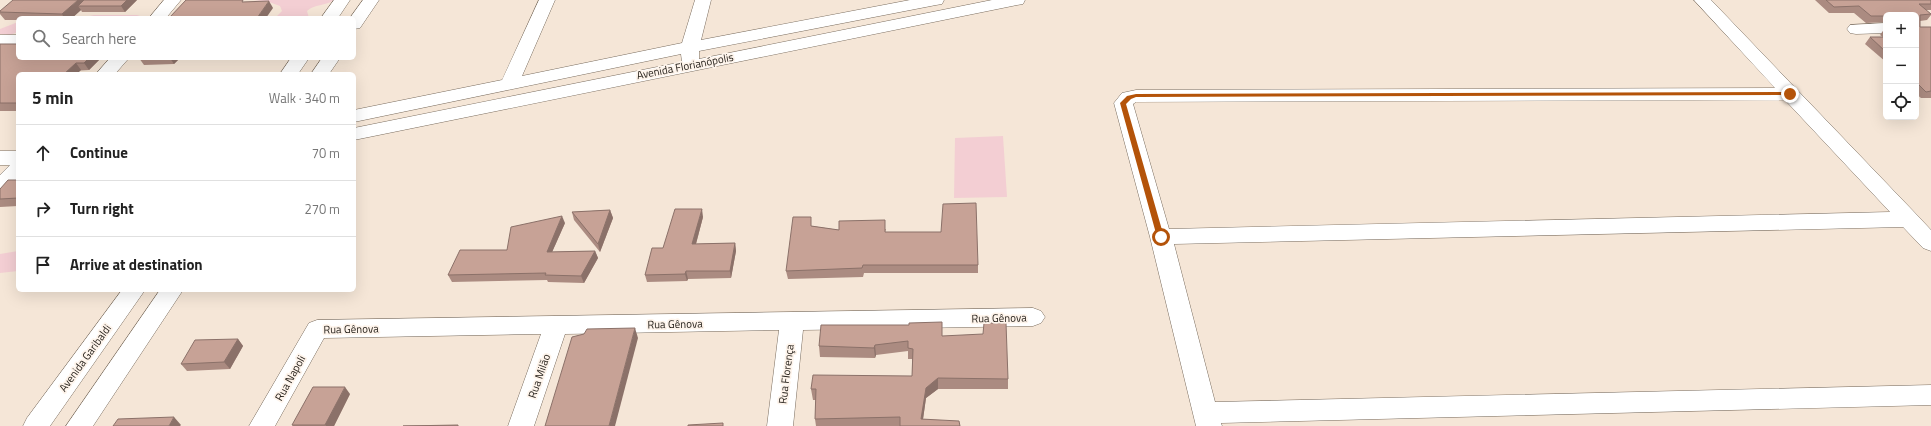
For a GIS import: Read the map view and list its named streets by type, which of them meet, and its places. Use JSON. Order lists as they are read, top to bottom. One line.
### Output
{"streets":{"street":["Avenida Florianópolis","Rua Gênova","Avenida Garibaldi","Rua Florença","Rua Milão","Rua Napoli"]},"crossings":[["Rua Gênova","Rua Florença"],["Rua Gênova","Rua Milão"],["Rua Gênova","Rua Napoli"]],"page":{"map_buttons":["+","−"],"search":"Search here","heading":["5 min","Walk · 340 m"],"list":[["Continue","70 m"],["Turn right","270 m"],"Arrive at destination"]}}
